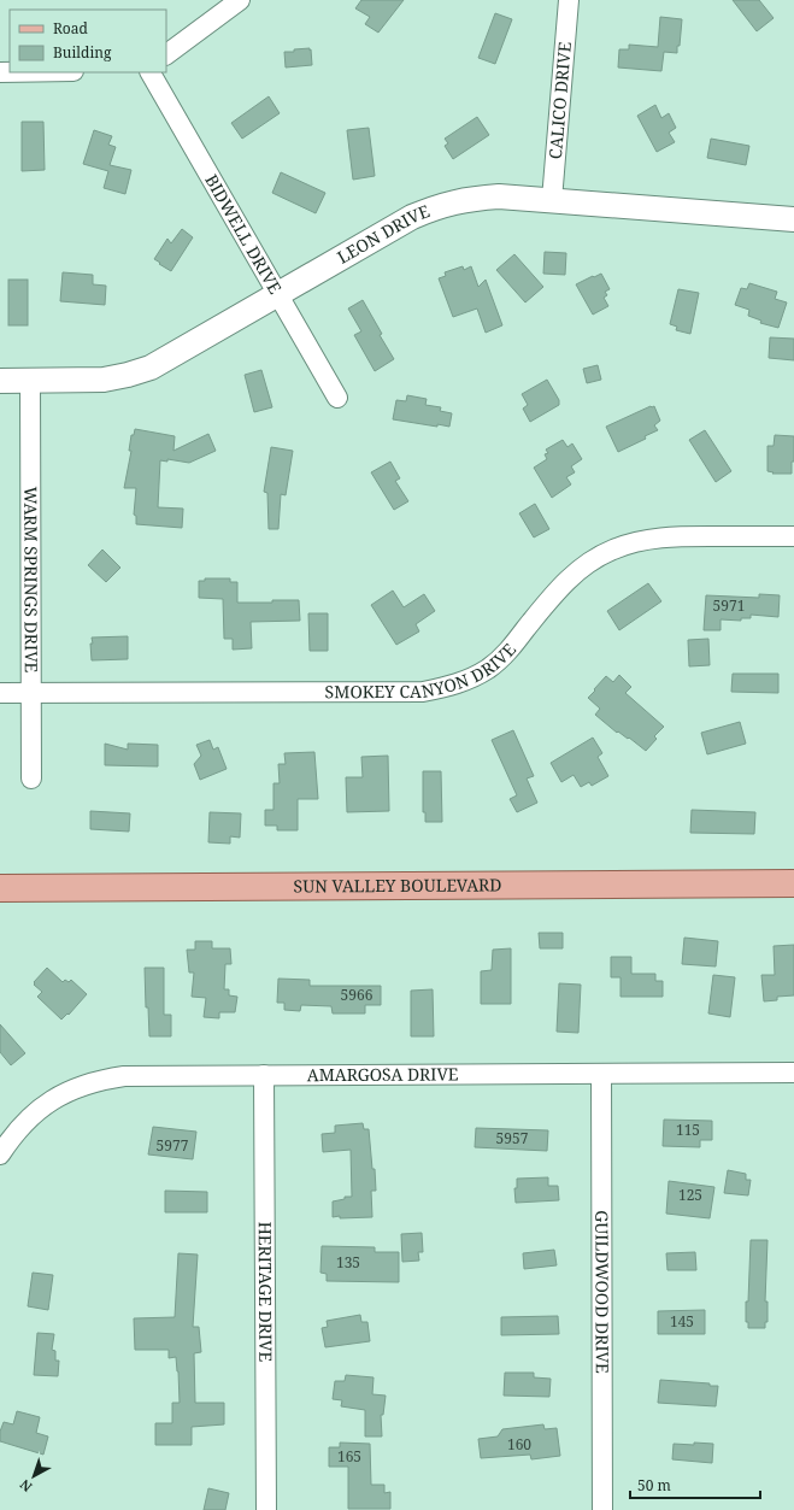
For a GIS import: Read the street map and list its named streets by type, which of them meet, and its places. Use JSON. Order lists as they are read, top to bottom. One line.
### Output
{"streets":{"main road":["SUN VALLEY BOULEVARD"],"street":["CALICO DRIVE","BIDWELL DRIVE","LEON DRIVE","WARM SPRINGS DRIVE","SMOKEY CANYON DRIVE","AMARGOSA DRIVE","HERITAGE DRIVE","GUILDWOOD DRIVE"]},"crossings":[["CALICO DRIVE","LEON DRIVE"],["BIDWELL DRIVE","LEON DRIVE"],["LEON DRIVE","WARM SPRINGS DRIVE"],["WARM SPRINGS DRIVE","SMOKEY CANYON DRIVE"],["AMARGOSA DRIVE","HERITAGE DRIVE"],["AMARGOSA DRIVE","GUILDWOOD DRIVE"]],"house_numbers":["5971","5966","115","5957","5977","125","135","145","160","165"],"legend":["Road","Building"],"scale_bar":"50 m","north":"bottom left"}
